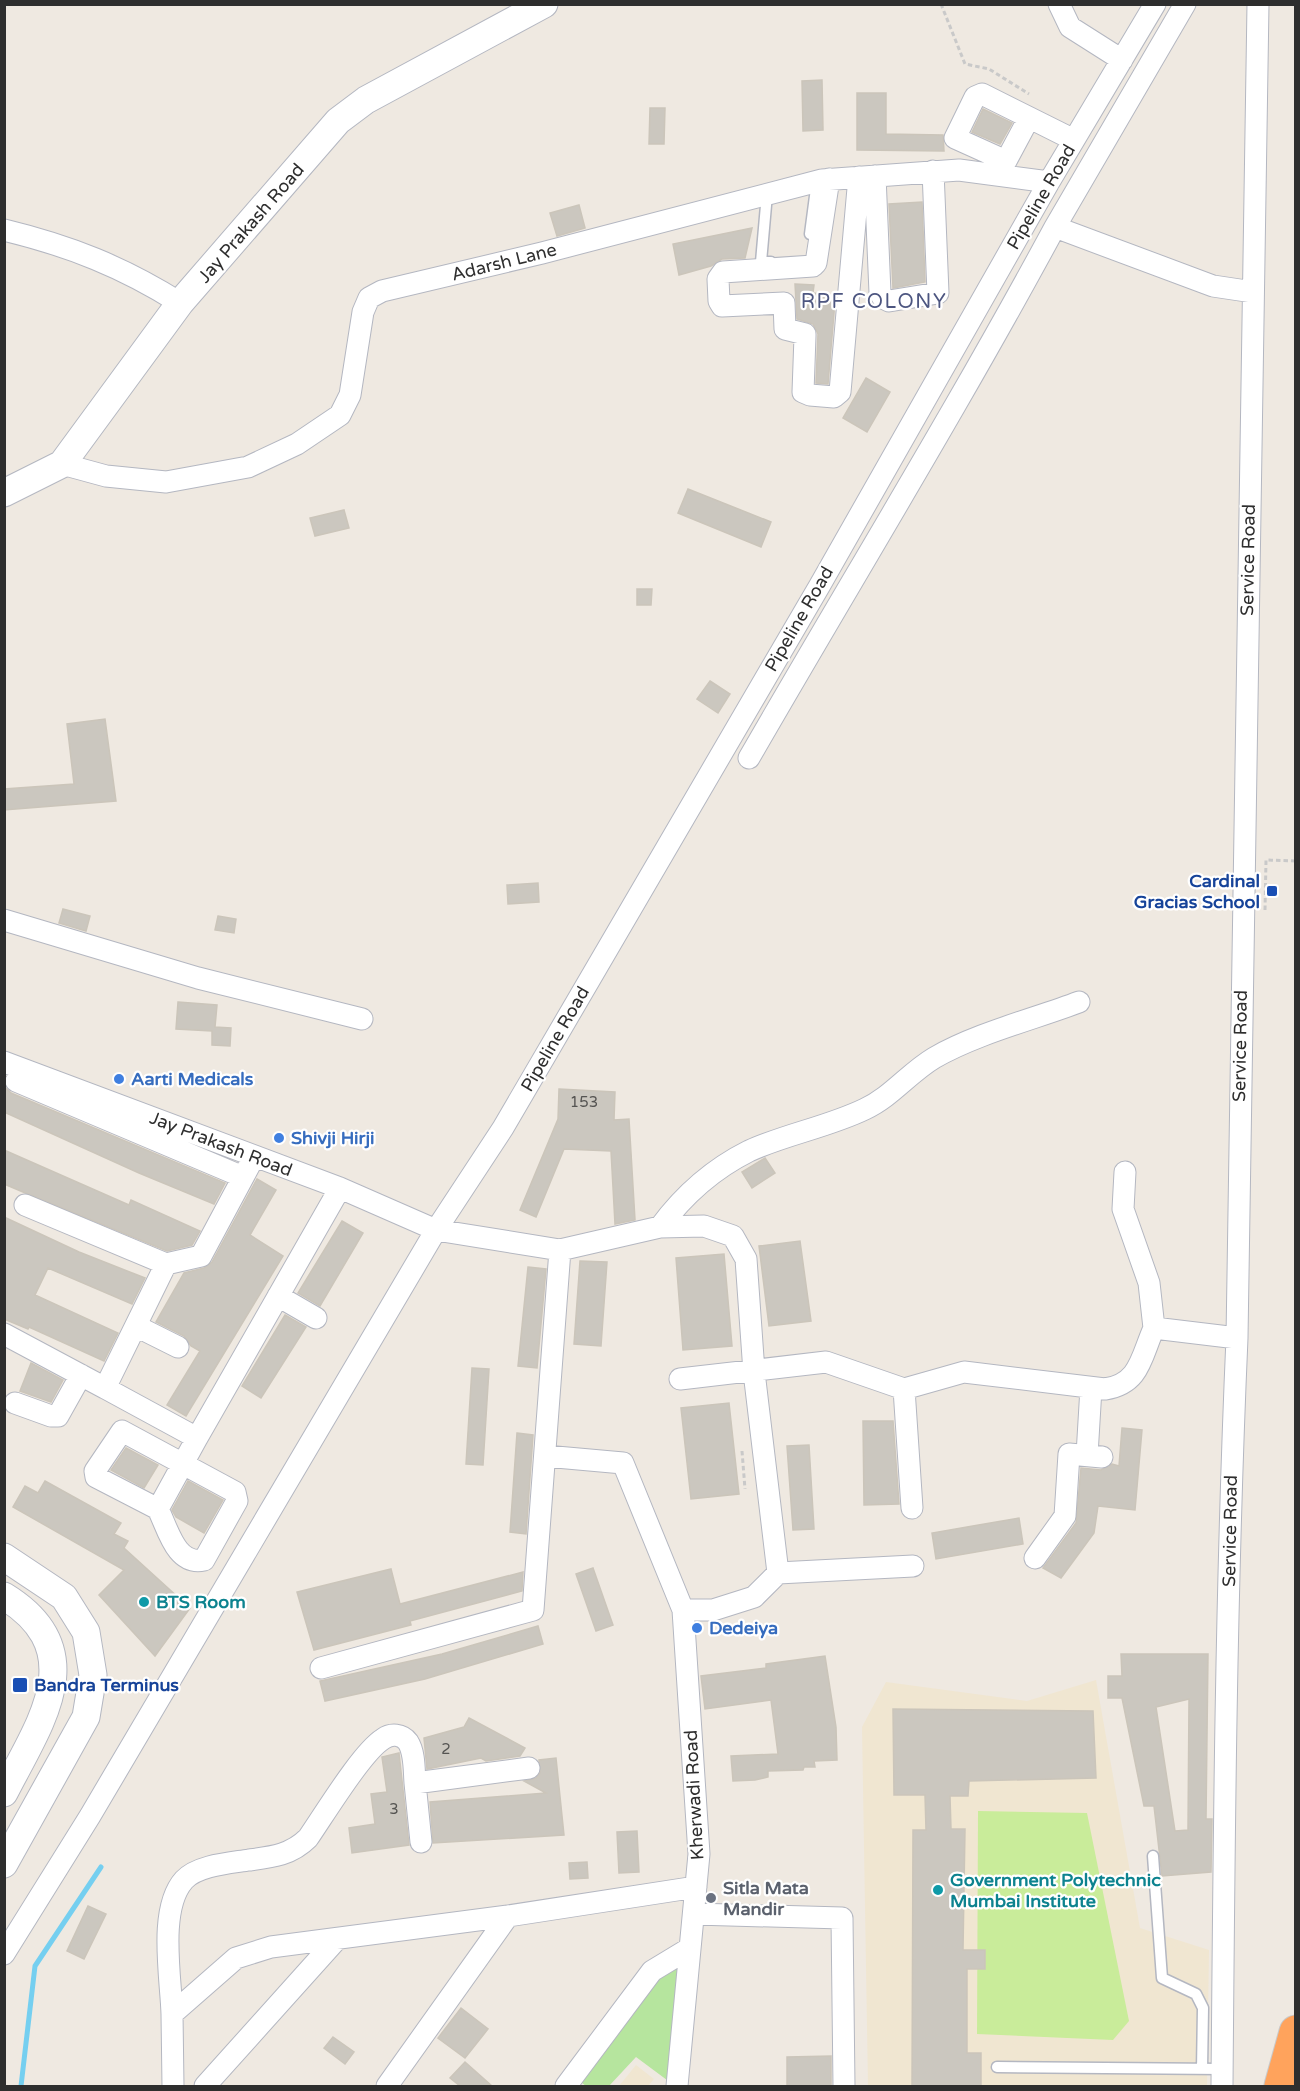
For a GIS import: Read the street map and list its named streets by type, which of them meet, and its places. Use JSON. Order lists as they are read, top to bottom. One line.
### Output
{"streets":{"street":["Pipeline Road","Jay Prakash Road","Adarsh Lane","Service Road","Kherwadi Road"]},"crossings":[["Pipeline Road","Jay Prakash Road"],["Pipeline Road","Adarsh Lane"],["Jay Prakash Road","Adarsh Lane"]],"districts":["RPF COLONY"],"places":{"transit":["Cardinal Gracias School","Bandra Terminus"],"other":["Aarti Medicals","Shivji Hirji","BTS Room","Dedeiya","Government Polytechnic Mumbai Institute","Sitla Mata Mandir"]},"house_numbers":["153","2","3"]}
